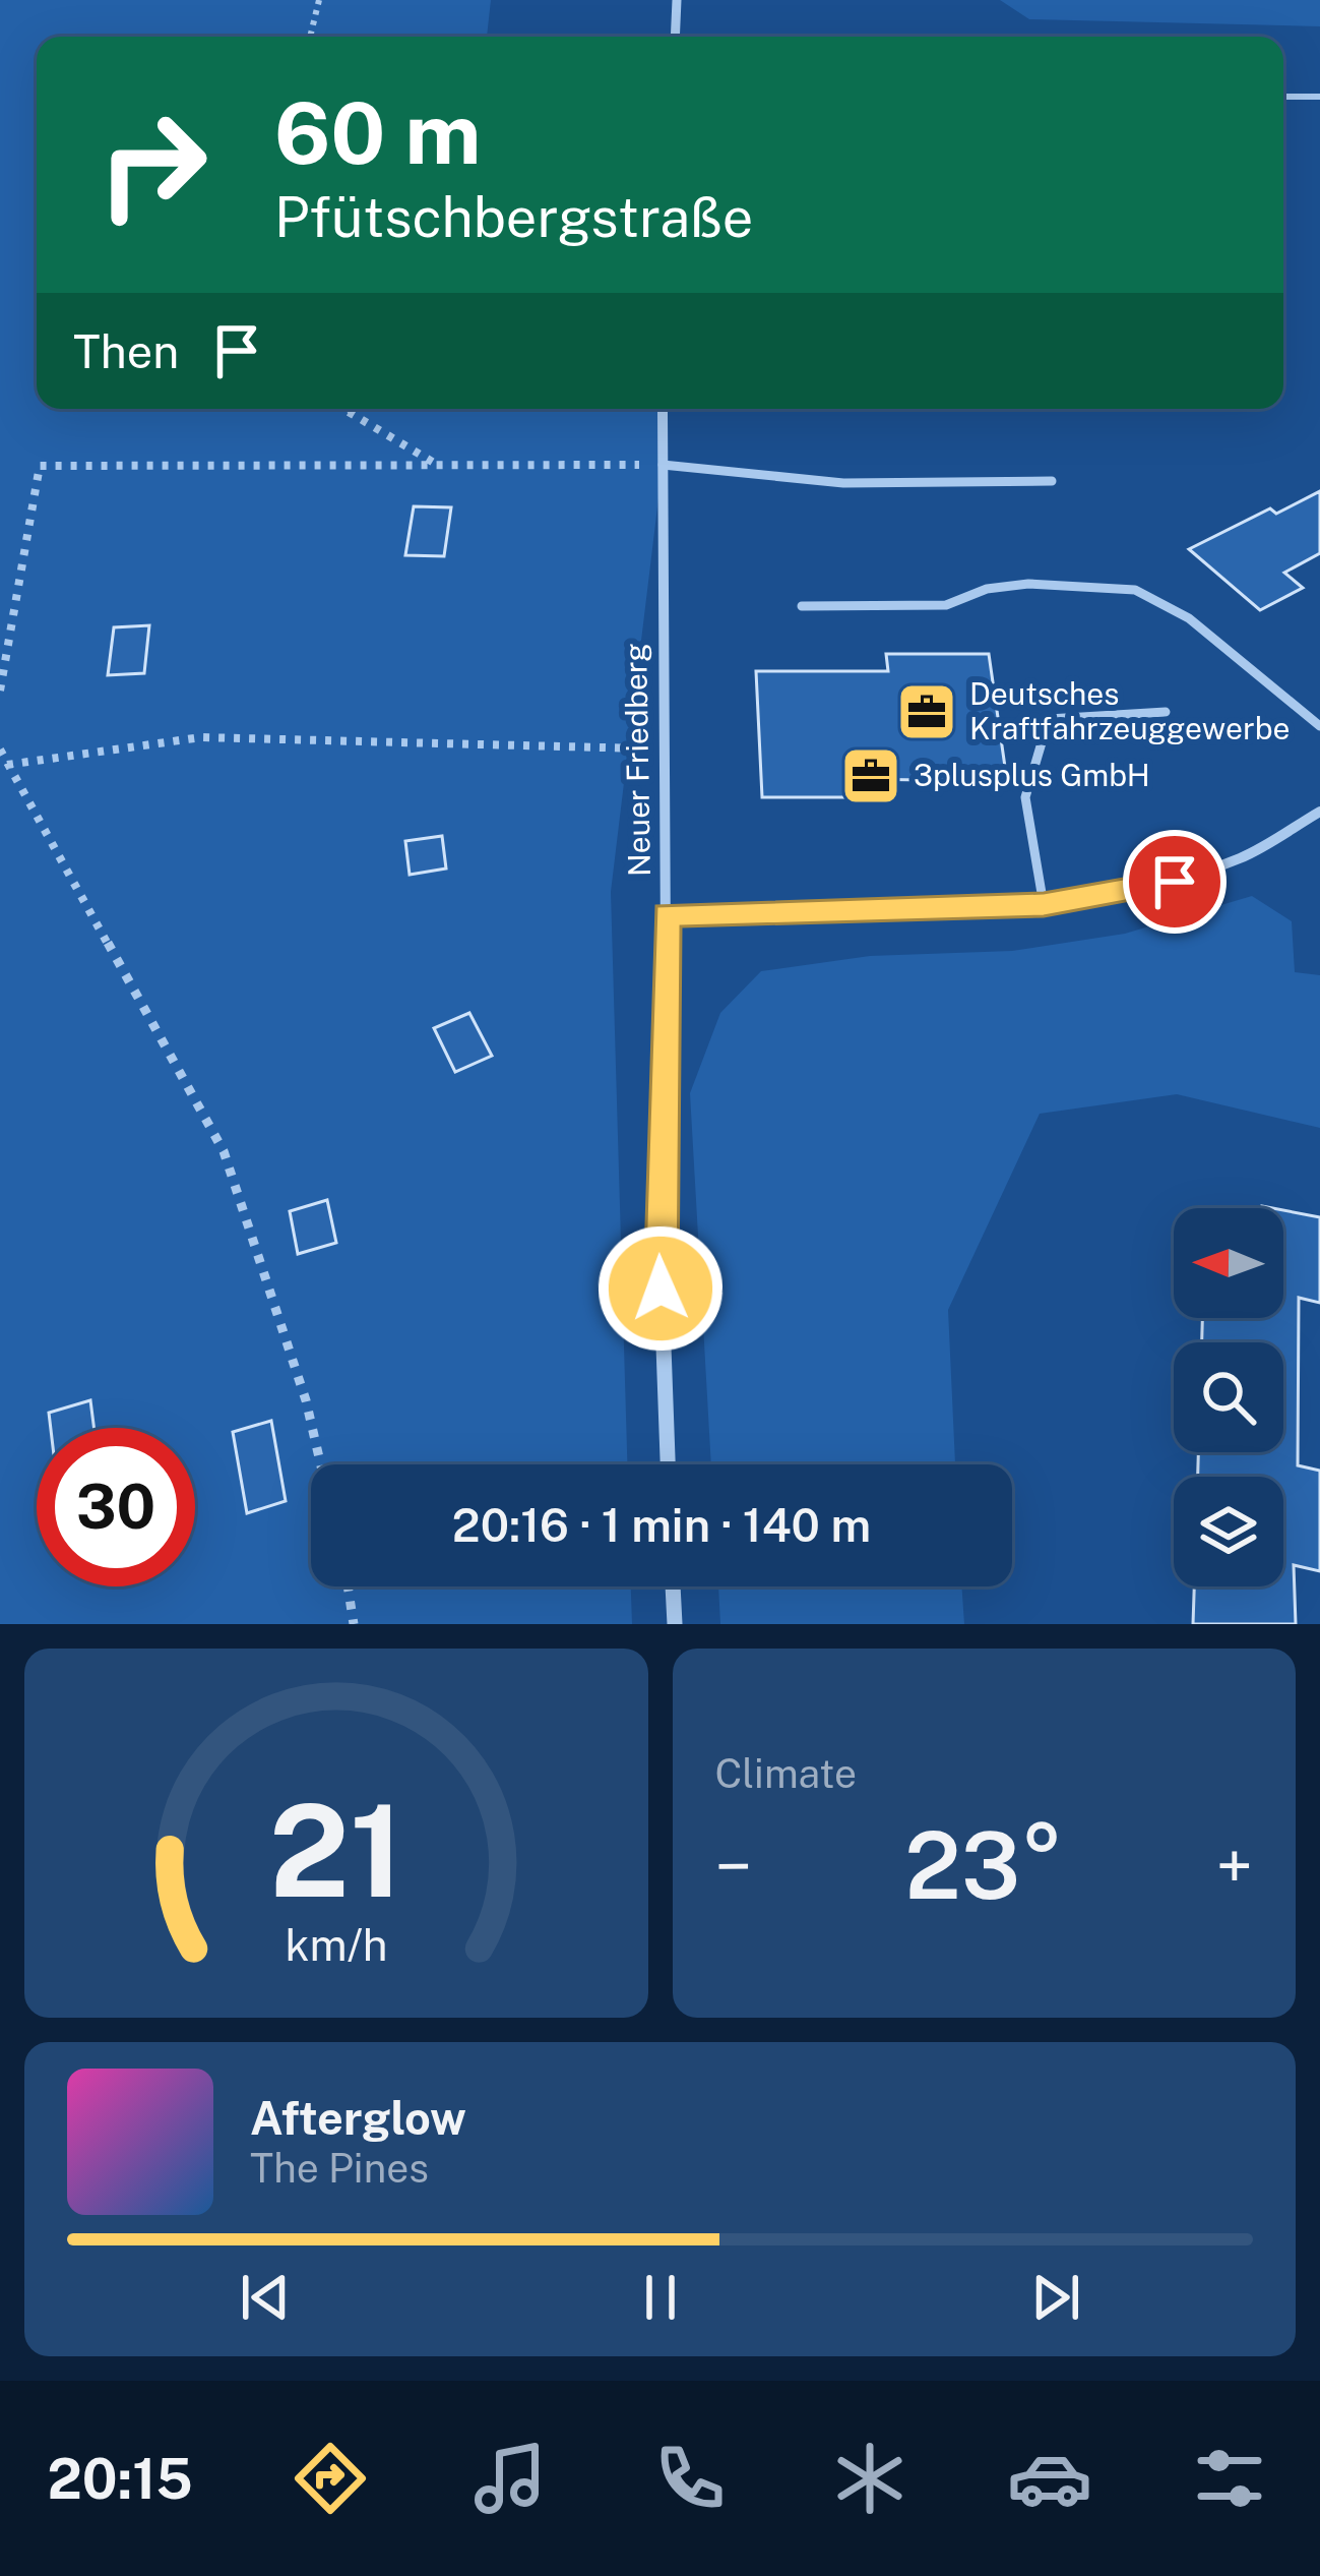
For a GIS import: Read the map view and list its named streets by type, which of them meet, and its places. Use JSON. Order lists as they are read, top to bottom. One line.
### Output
{"streets":{"street":["Neuer Friedberg"]},"places":{"office":["Deutsches Kraftfahrzeuggewerbe","3plusplus GmbH"]},"north":"left","page":{"turn":["60 m","Pfütschbergstraße"],"then":"Then","limit":"30","trip":"20:16 · 1 min · 140 m","tile":"Climate","heat":["−","23°","+"],"song":["Afterglow","The Pines"],"tabs":"20:15","gauge":["21","km/h"]}}
